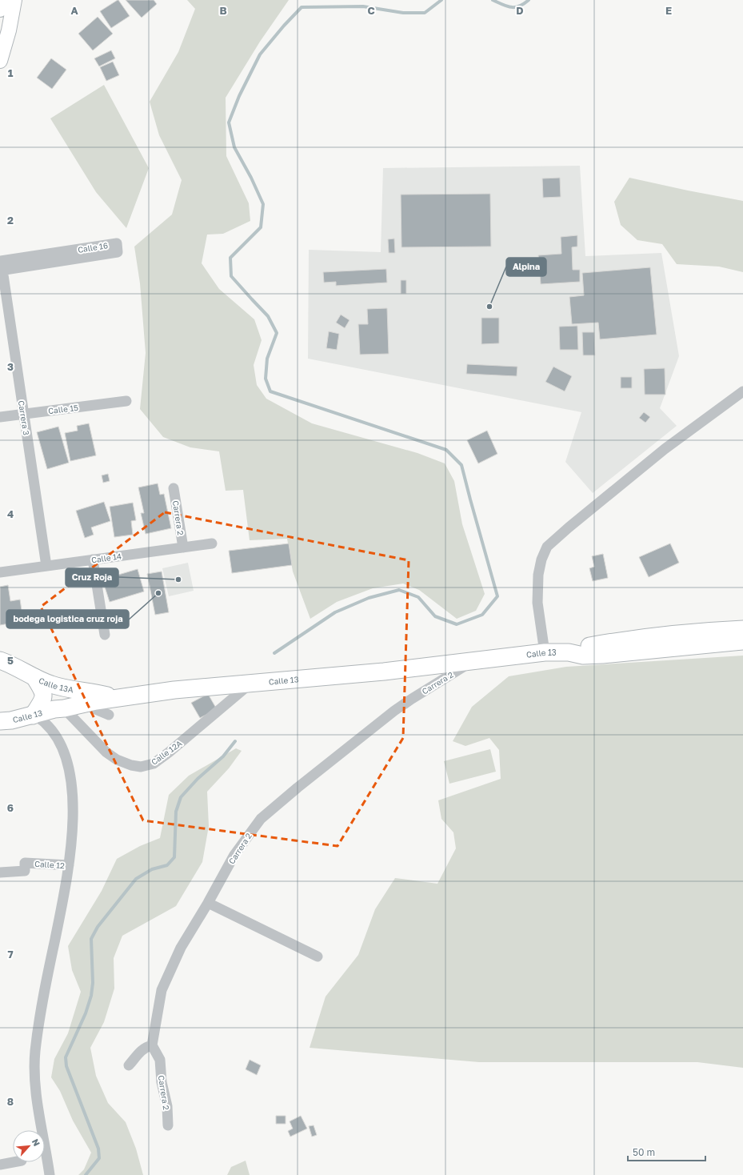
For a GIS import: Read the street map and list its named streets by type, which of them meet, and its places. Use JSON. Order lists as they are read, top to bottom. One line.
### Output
{"streets":{"main road":["Calle 13","Calle 13A"],"street":["Calle 16","Calle 15","Carrera 3","Carrera 2","Calle 14","Calle 12A","Calle 12"]},"crossings":[["Calle 16","Carrera 3"],["Calle 15","Carrera 3"],["Carrera 3","Calle 14"],["Carrera 2","Calle 14"],["Carrera 2","Calle 13"],["Calle 13","Calle 13A"],["Calle 13","Calle 12A"]],"places":["Alpina","Cruz Roja","bodega logistica cruz roja"],"scale_bar":"50 m","north":"top right","grid":{"columns":["A","B","C","D","E"],"rows":["1","2","3","4","5","6","7","8"]}}
